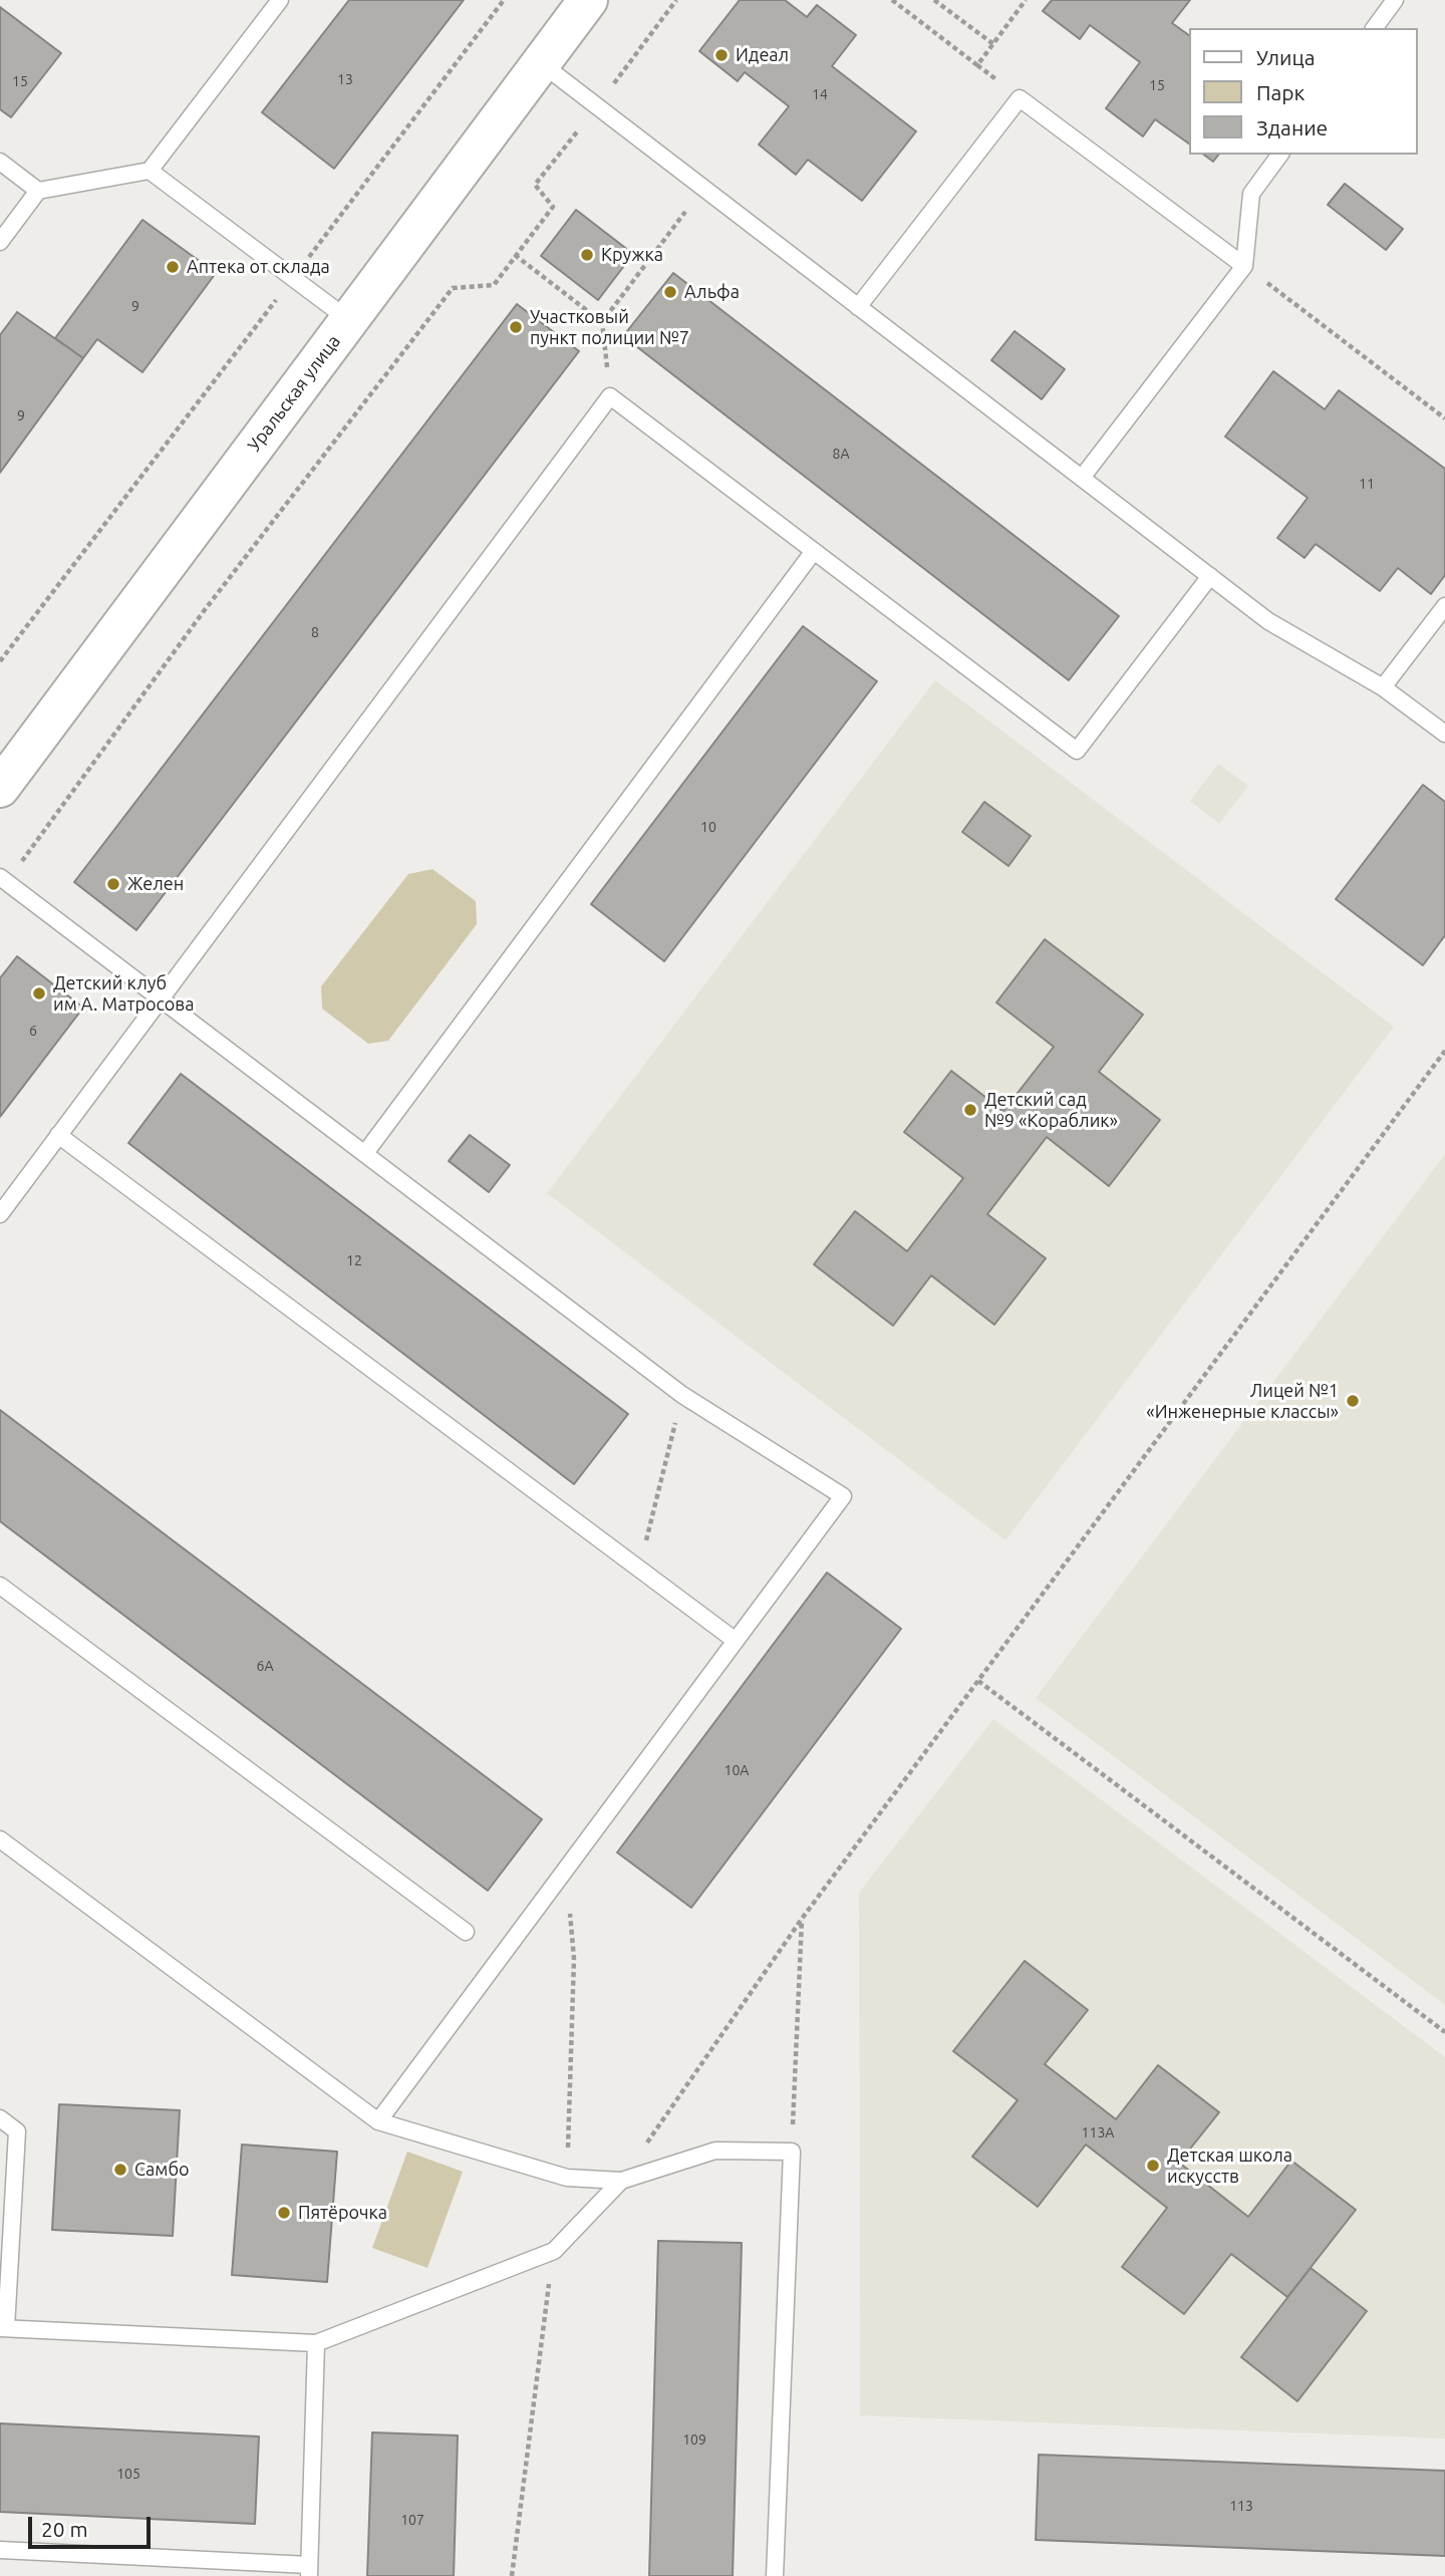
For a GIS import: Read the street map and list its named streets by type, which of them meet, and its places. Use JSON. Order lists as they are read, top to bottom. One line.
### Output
{"streets":{"street":["Уральская улица"]},"places":["Идеал","Кружка","Аптека от склада","Альфа","Участковый пункт полиции №7","Желен","Детский клуб им А. Матросова","Детский сад №9 «Кораблик»","Лицей №1 «Инженерные классы»","Детская школа искусств","Самбо","Пятёрочка"],"house_numbers":["13","15","15","14","9","9","8А","11","8","10","6","12","6А","10А","113А","109","105","113","107"],"legend":["Улица","Парк","Здание"],"scale_bar":"20 m"}
